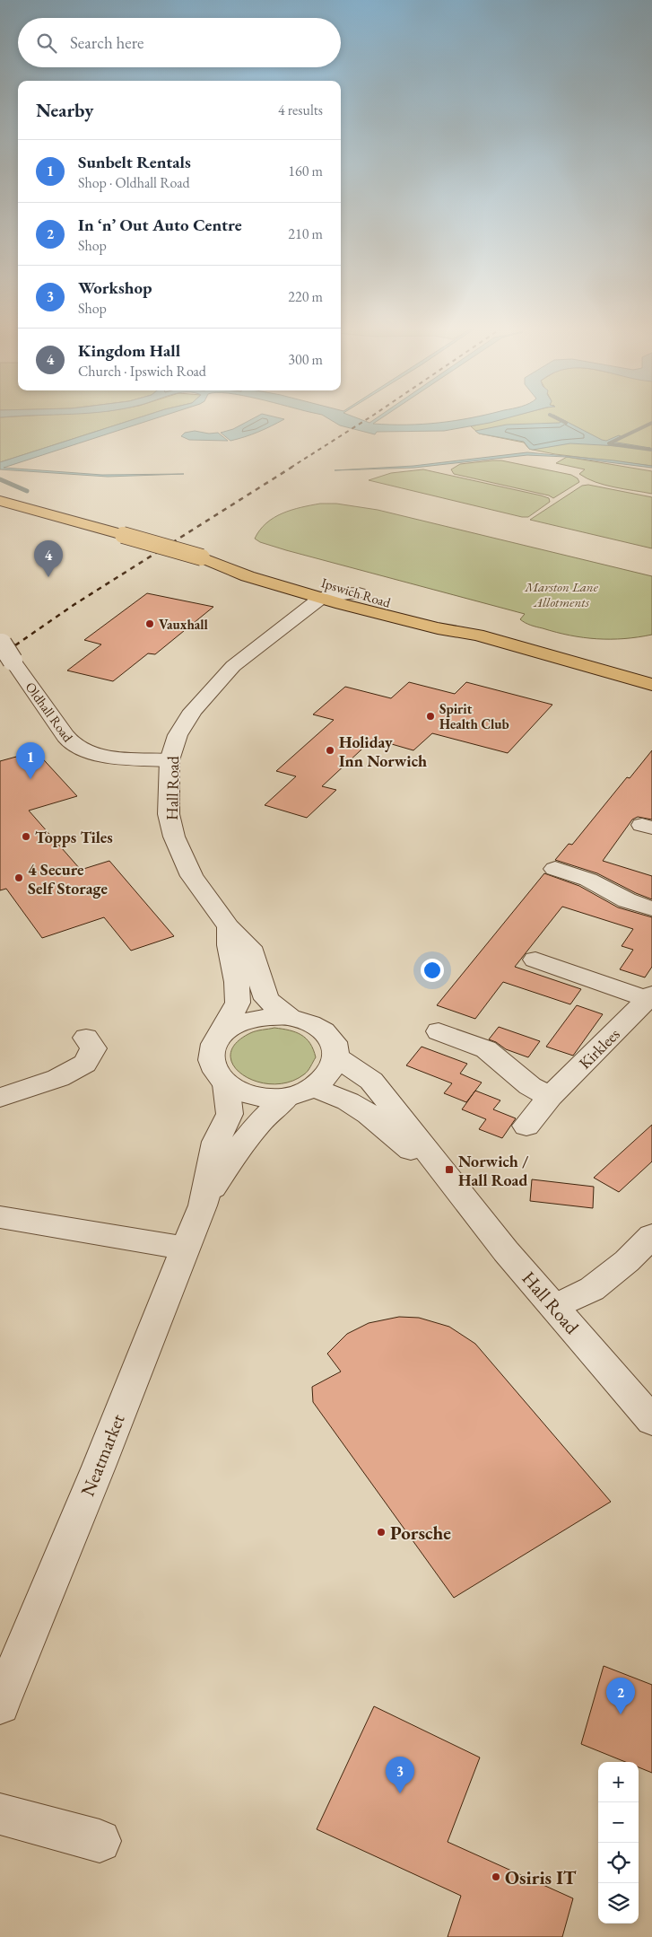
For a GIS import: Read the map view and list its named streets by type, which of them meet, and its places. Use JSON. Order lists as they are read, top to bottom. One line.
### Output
{"streets":{"highway":["Ipswich Road"],"street":["Oldhall Road","Hall Road","Kirklees","Neatmarket"]},"crossings":[["Ipswich Road","Hall Road"],["Oldhall Road","Hall Road"],["Hall Road","Neatmarket"]],"parks":["Marston Lane Allotments"],"places":{"other":["Vauxhall","Spirit Health Club","Holiday Inn Norwich","Topps Tiles","4 Secure Self Storage","Porsche","Osiris IT"],"transit":["Norwich / Hall Road"]},"page":{"search":"Search here","heading":["Nearby","4 results"],"list":[{"mark":"1","name":"Sunbelt Rentals","note":"Shop · Oldhall Road","value":"160 m"},{"mark":"2","name":"In ‘n’ Out Auto Centre","note":"Shop","value":"210 m"},{"mark":"3","name":"Workshop","note":"Shop","value":"220 m"},{"mark":"4","name":"Kingdom Hall","note":"Church · Ipswich Road","value":"300 m"}],"pins":["4","1","2","3"],"map_buttons":["+","−"]}}
